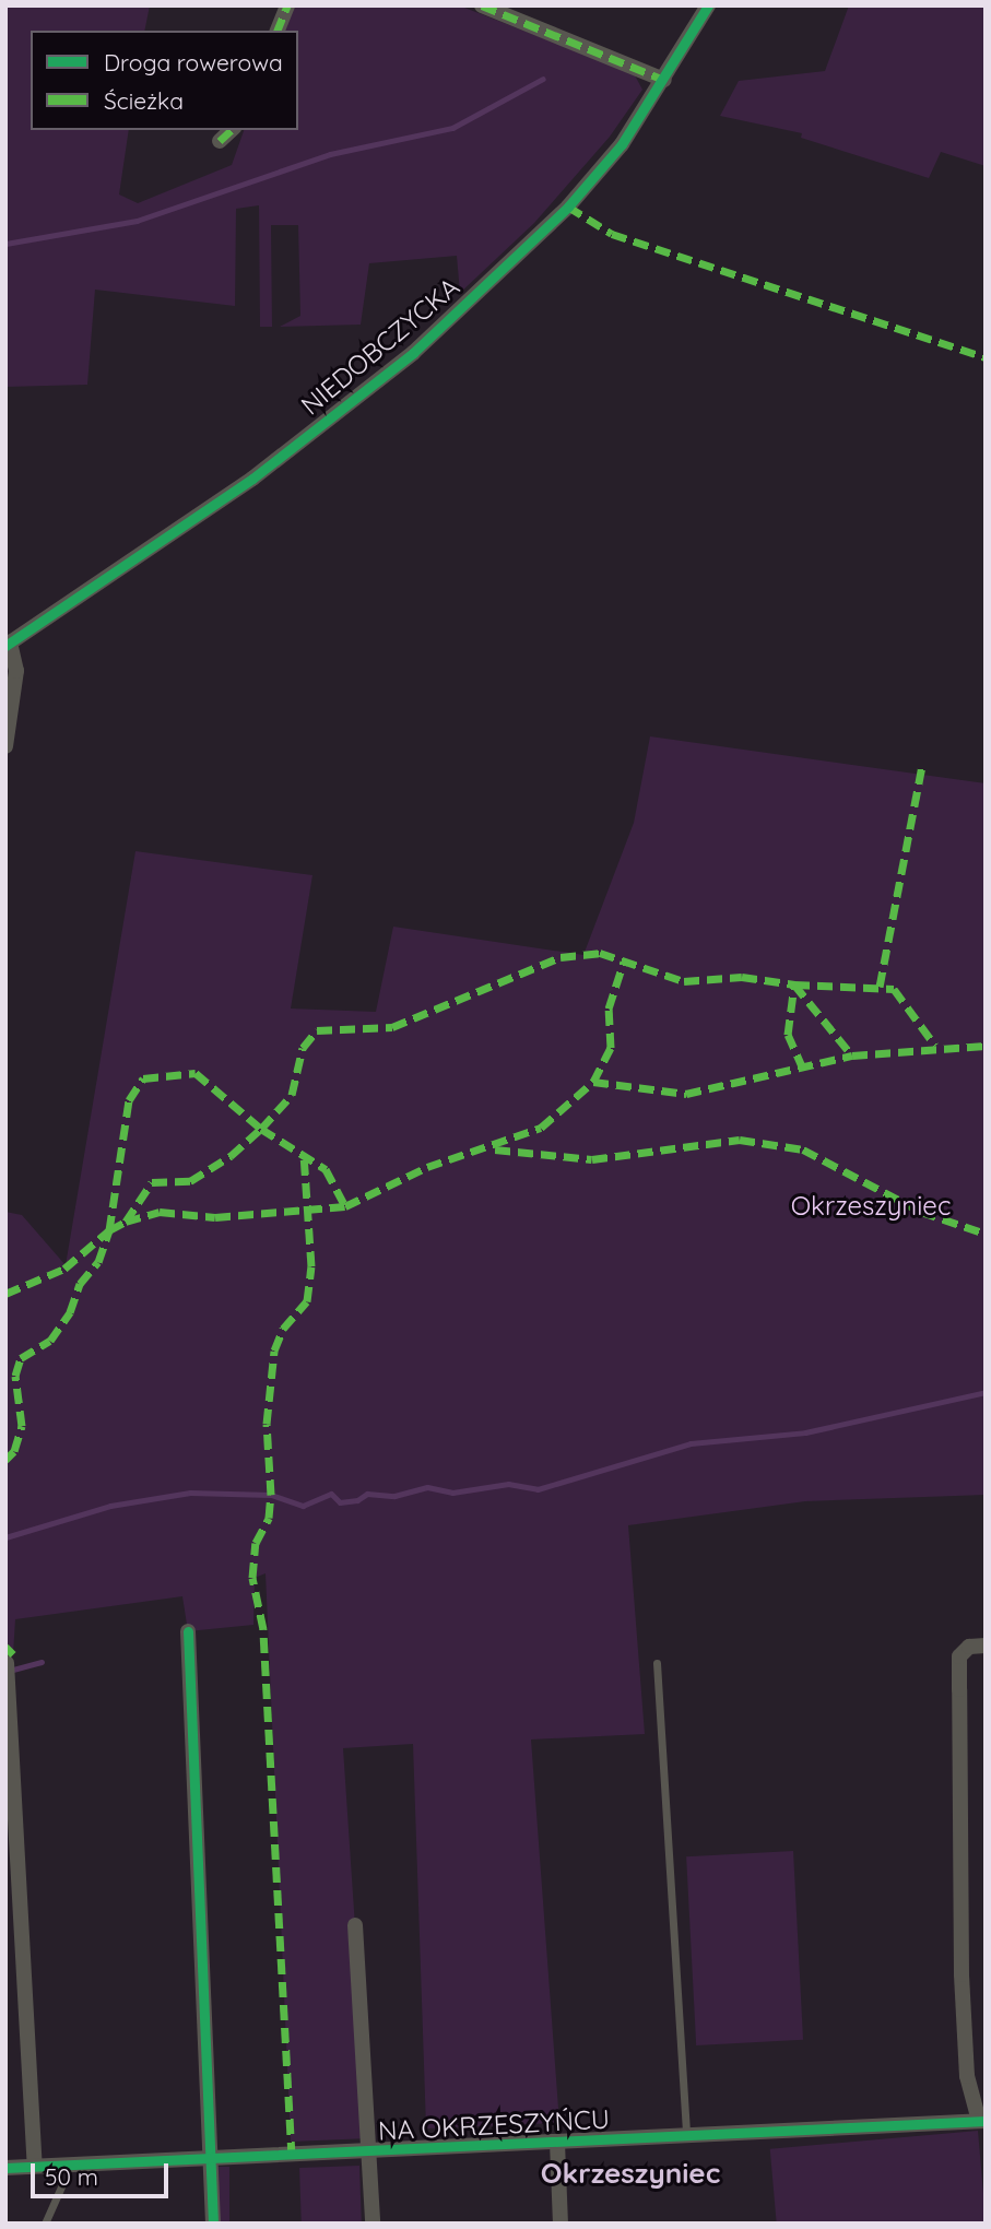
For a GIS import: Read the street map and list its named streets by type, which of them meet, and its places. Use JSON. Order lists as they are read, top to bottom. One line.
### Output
{"streets":{"street":["NIEDOBCZYCKA","NA OKRZESZYŃCU"]},"districts":["Okrzeszyniec"],"parks":["Okrzeszyniec"],"legend":["Droga rowerowa","Ścieżka"],"scale_bar":"50 m"}
